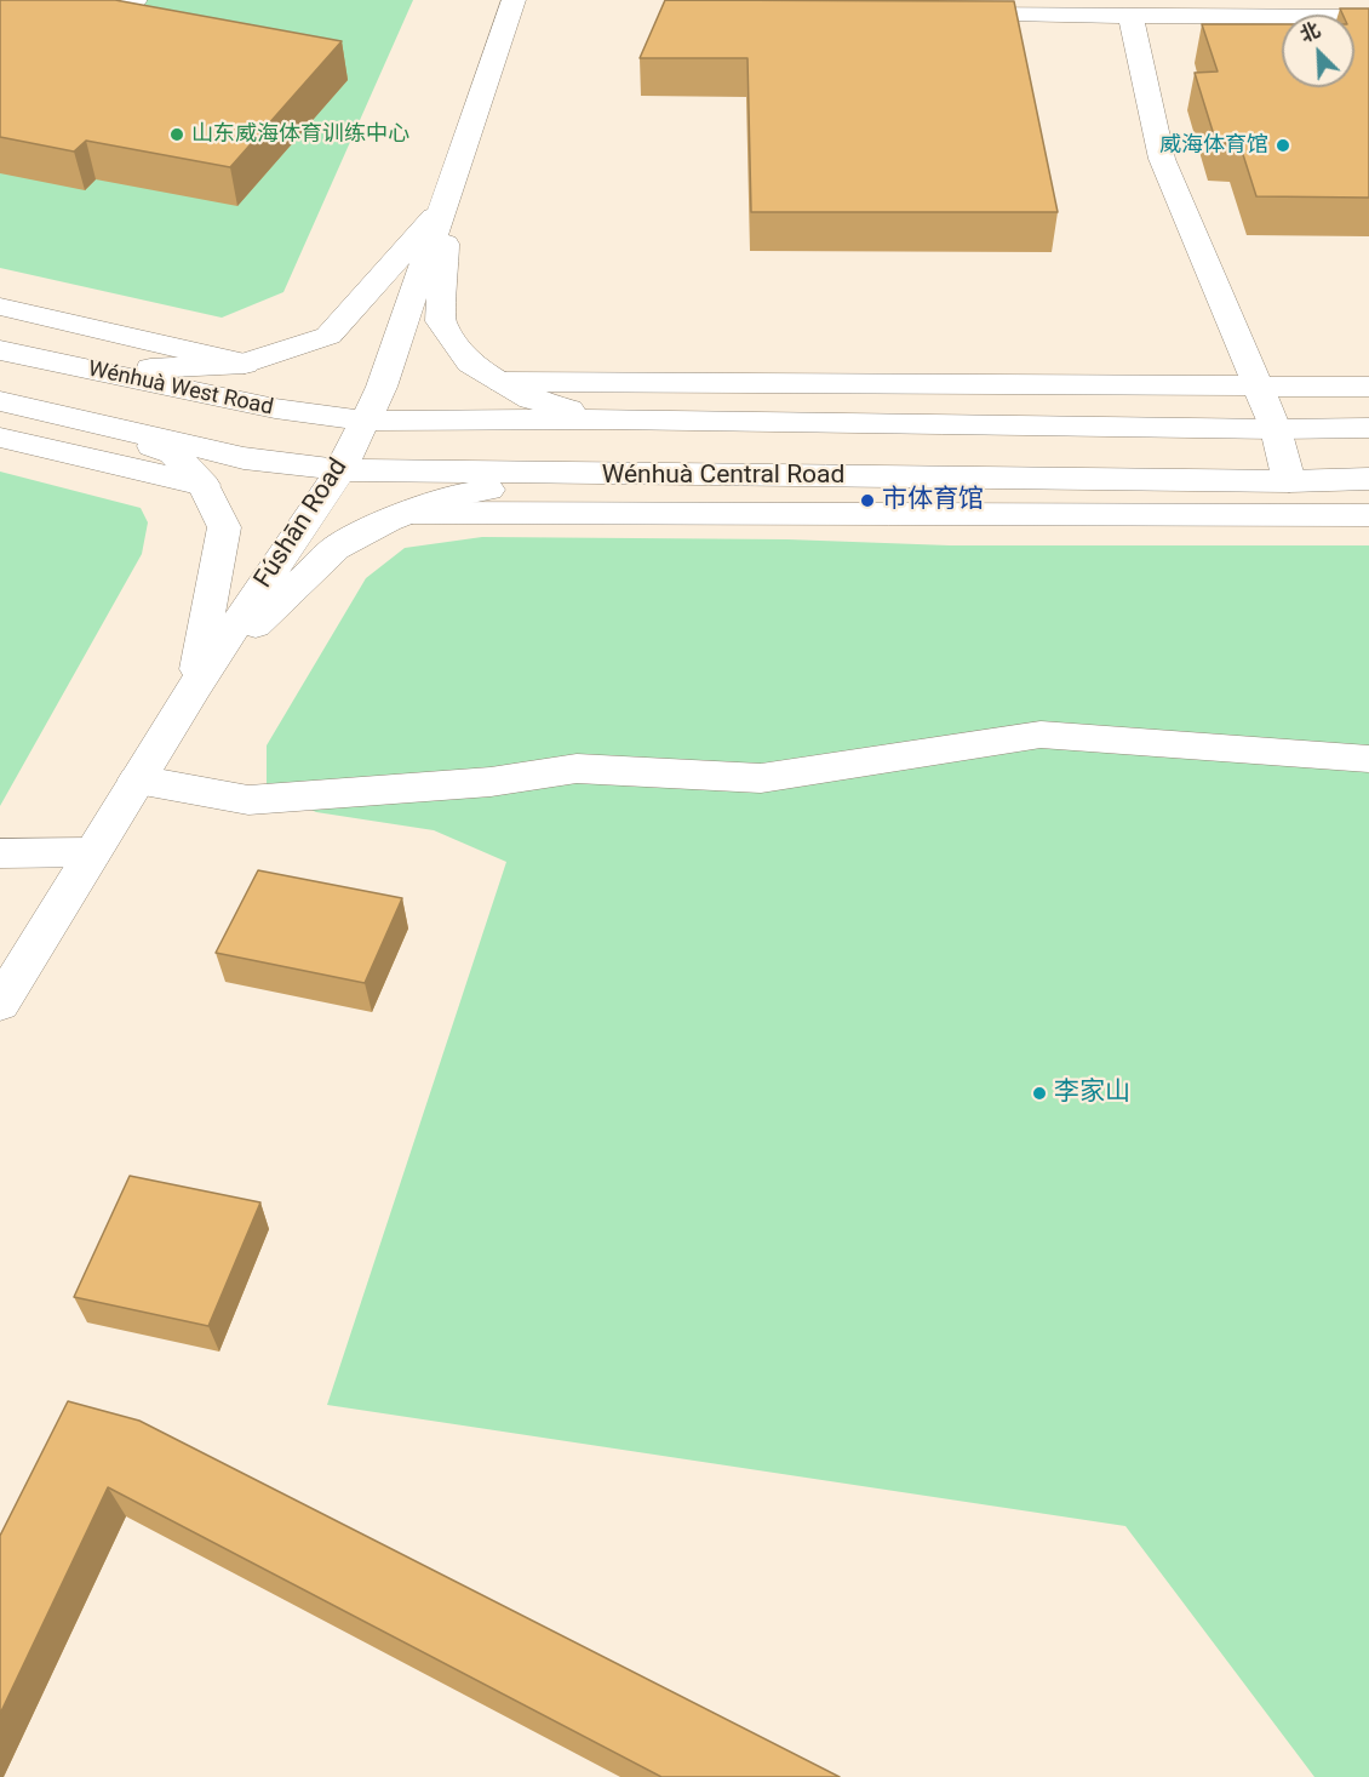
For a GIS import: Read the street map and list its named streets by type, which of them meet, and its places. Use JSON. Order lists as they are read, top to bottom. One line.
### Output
{"streets":{"main road":["Wénhuà West Road","Wénhuà Central Road","Fúshān Road"]},"crossings":[["Wénhuà West Road","Wénhuà Central Road"],["Wénhuà West Road","Fúshān Road"],["Wénhuà Central Road","Fúshān Road"]],"places":["山东威海体育训练中心","威海体育馆","市体育馆","李家山"],"north":"top left"}
